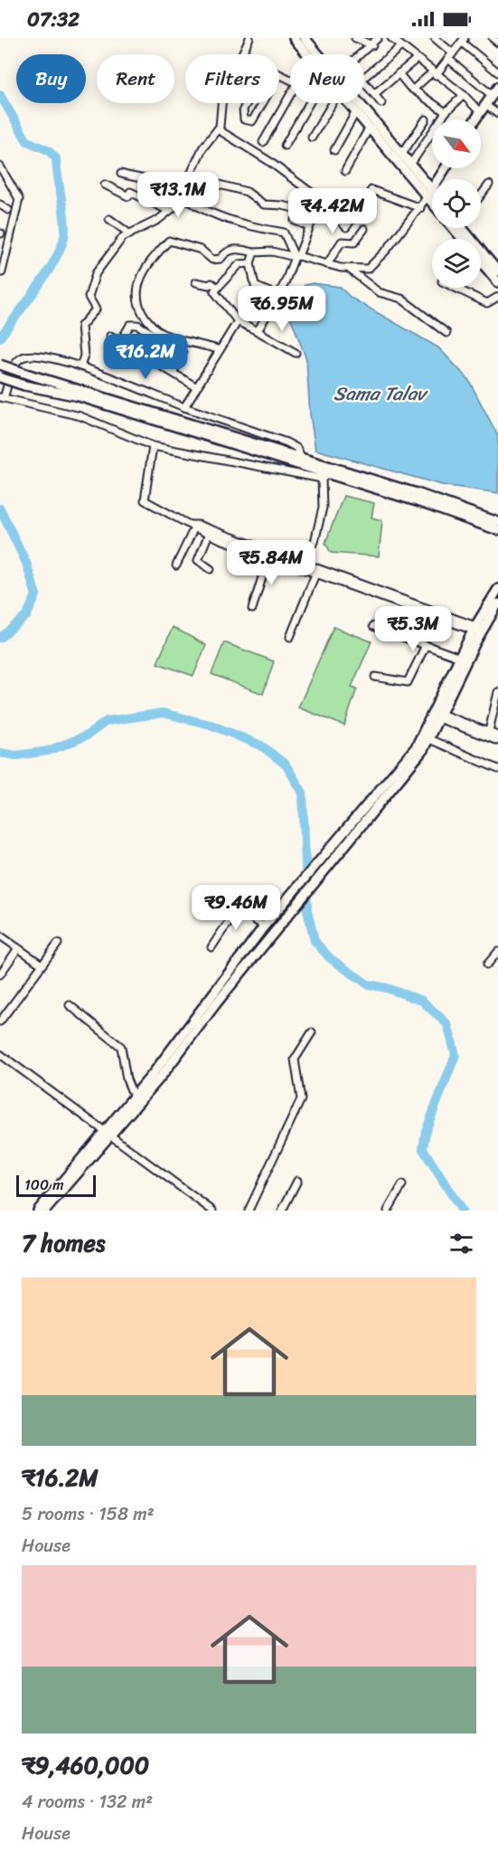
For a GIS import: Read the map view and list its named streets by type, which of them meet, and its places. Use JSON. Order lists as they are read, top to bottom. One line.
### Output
{"water":["Sama Talav"],"scale_bar":"100 m","north":"bottom right","page":{"status":"07:32","chip":["Buy","Rent","Filters","New"],"price":["₹13.1M","₹4.42M","₹6.95M","₹16.2M","₹5.84M","₹5.3M","₹9.46M"],"scale":"100 m","heading":"7 homes","list":[{"name":"₹16.2M","note":"5 rooms · 158 m² · House"},{"name":"₹9,460,000","note":"4 rooms · 132 m² · House"}]}}
